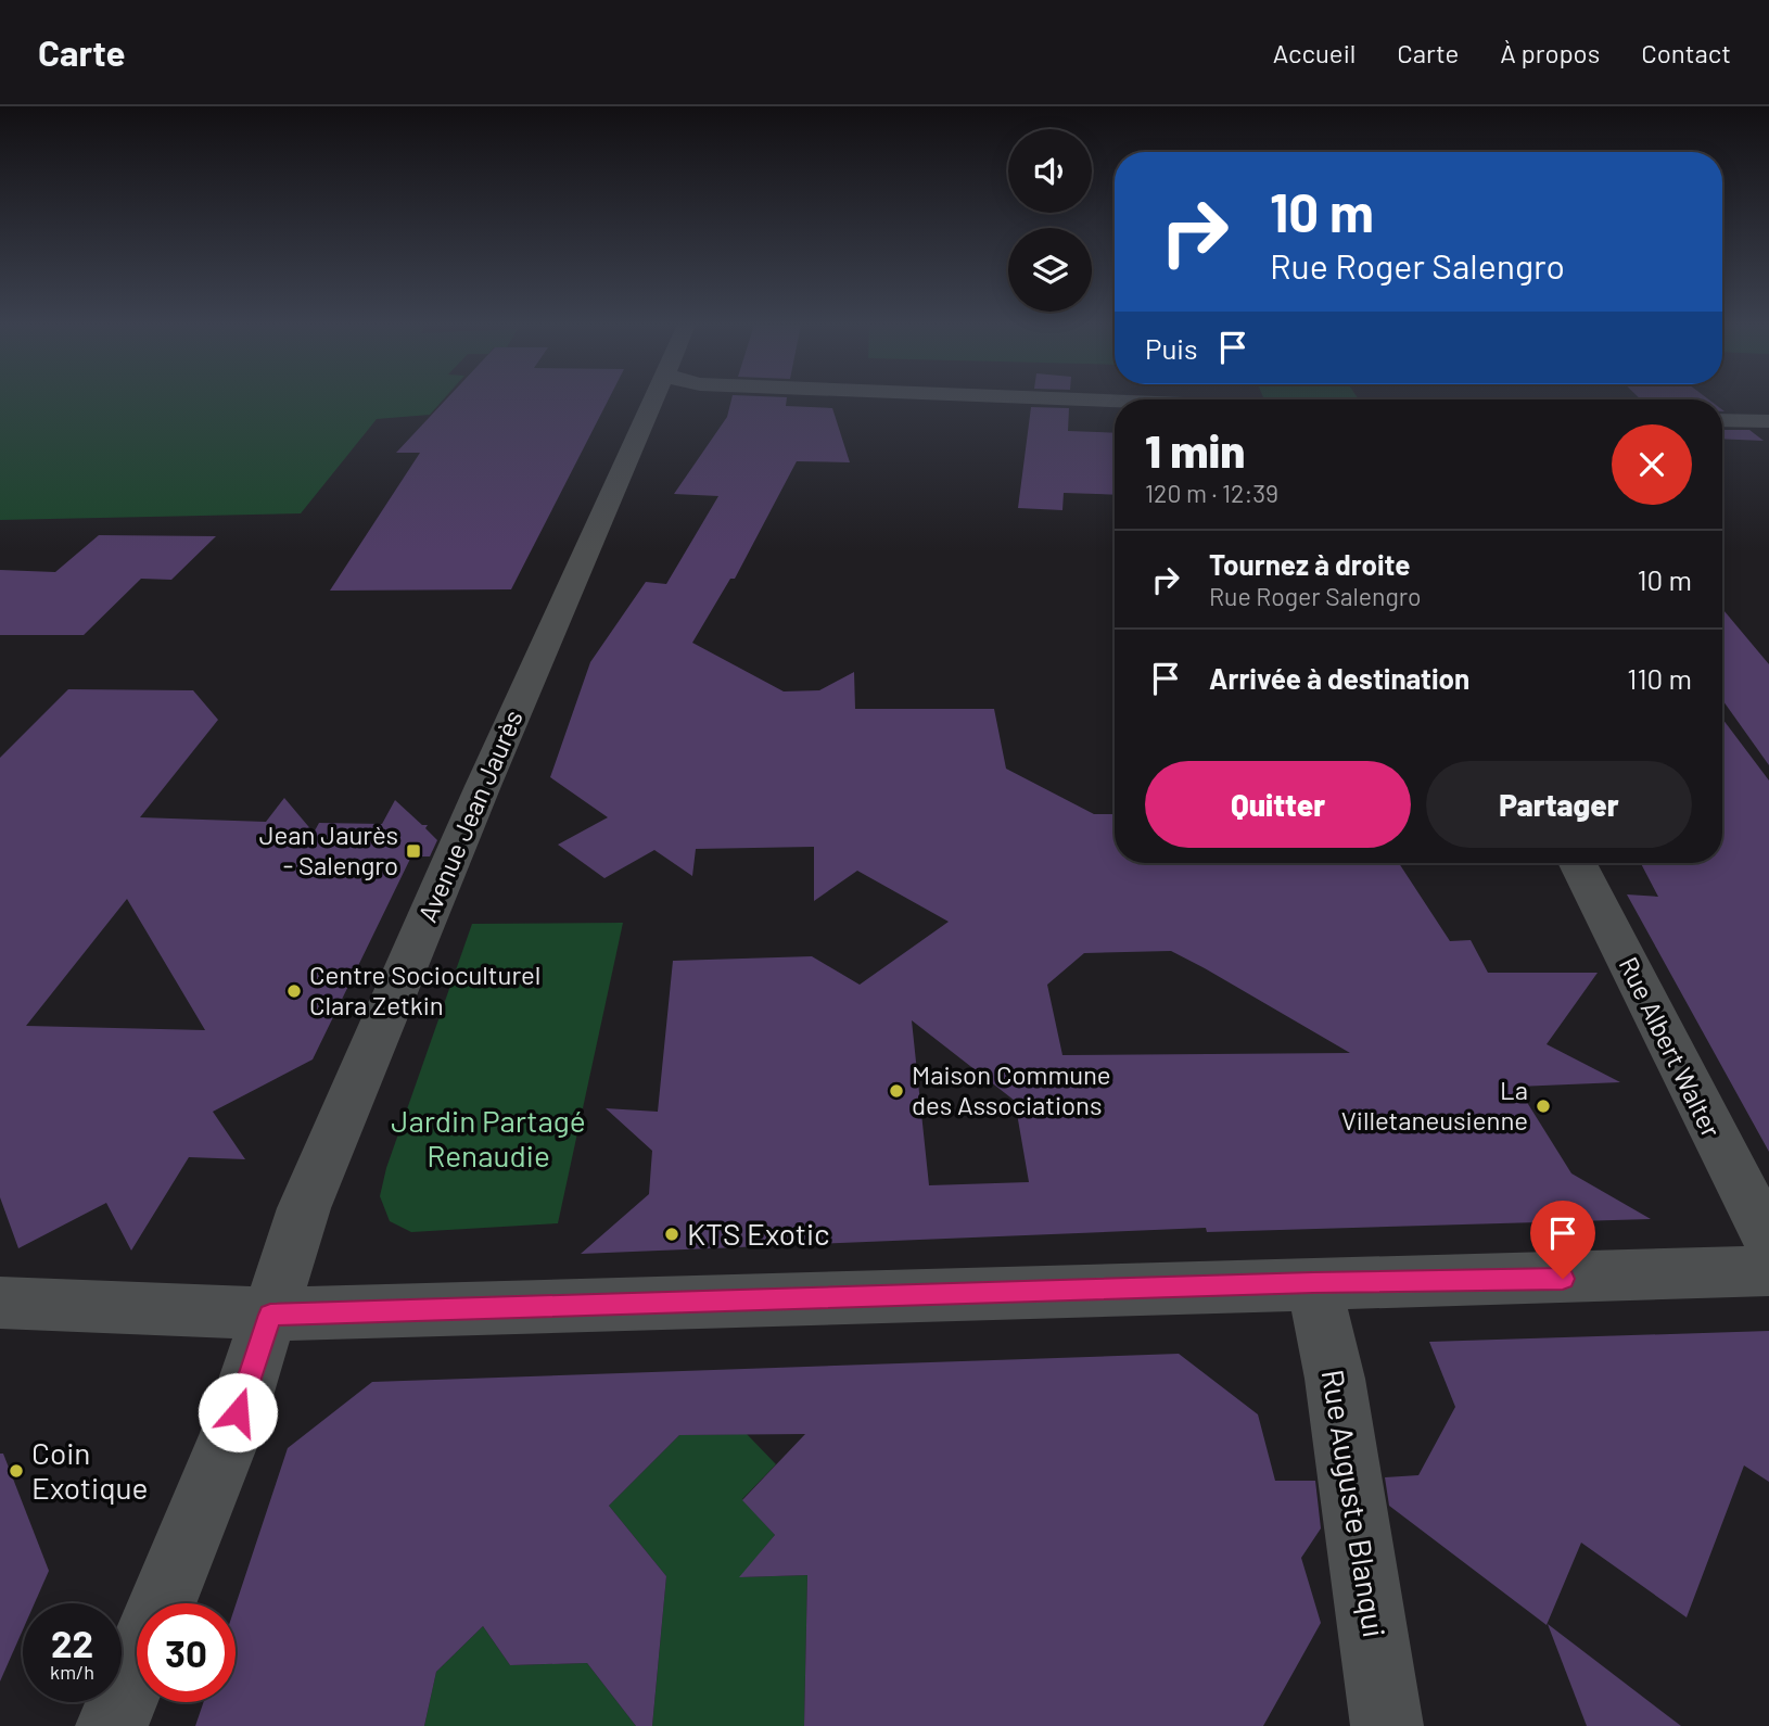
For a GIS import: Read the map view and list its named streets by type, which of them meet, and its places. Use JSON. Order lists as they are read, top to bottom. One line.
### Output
{"streets":{"street":["Avenue Jean Jaurès","Rue Albert Walter","Rue Auguste Blanqui"]},"parks":["Jardin Partagé Renaudie"],"places":{"transit":["Jean Jaurès - Salengro"],"other":["Centre Socioculturel Clara Zetkin","Maison Commune des Associations","La Villetaneusienne","KTS Exotic","Coin Exotique"]},"page":{"header":"Carte","nav":["Accueil","Carte","À propos","Contact"],"turn":["10 m","Rue Roger Salengro"],"then":"Puis","heading":["1 min","120 m · 12:39"],"list":[{"name":"Tournez à droite","note":"Rue Roger Salengro","value":"10 m"},{"name":"Arrivée à destination","value":"110 m"}],"buttons":["Quitter","Partager"],"speed":"22 km/h","limit":"30"}}
